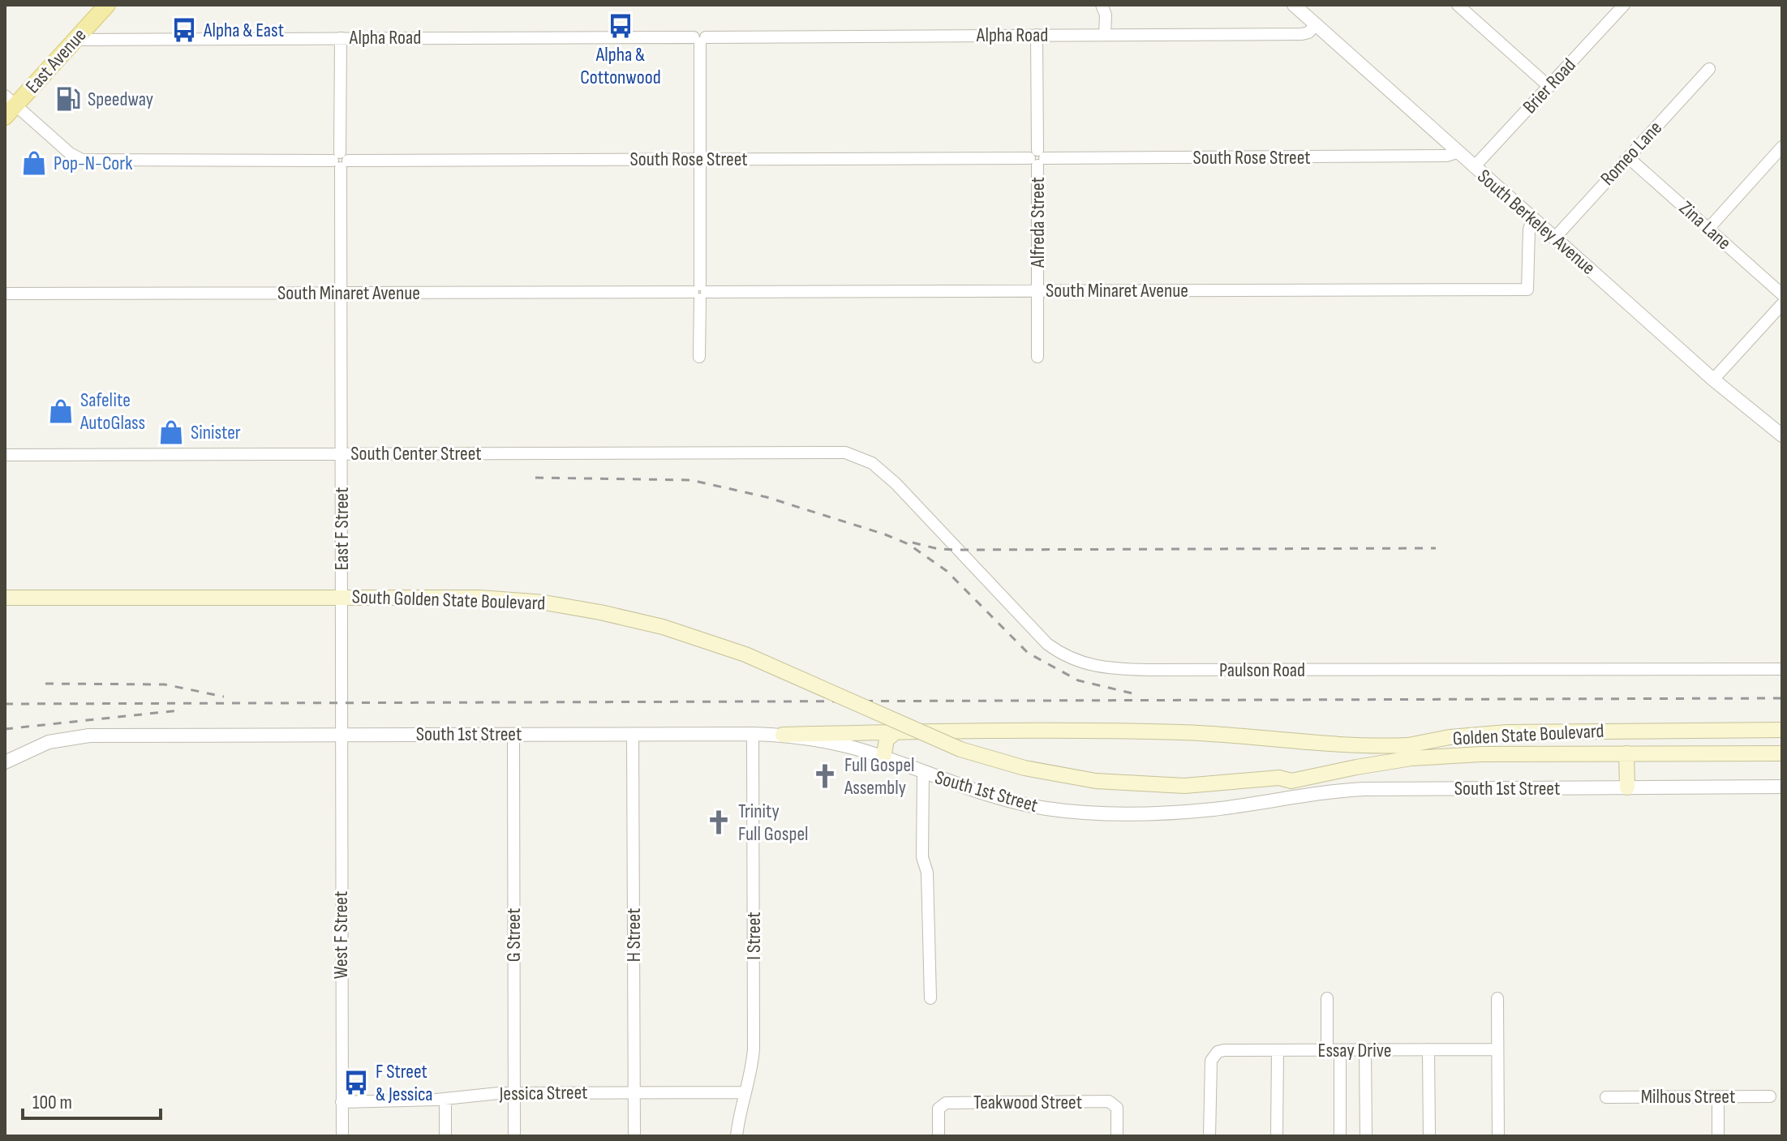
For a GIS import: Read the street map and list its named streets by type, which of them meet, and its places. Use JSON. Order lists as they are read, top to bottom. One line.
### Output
{"streets":{"main road":["East Avenue","South Golden State Boulevard","Golden State Boulevard"],"street":["Alpha Road","Brier Road","Romeo Lane","South Rose Street","Alfreda Street","South Berkeley Avenue","Zina Lane","South Minaret Avenue","South Center Street","East F Street","Paulson Road","South 1st Street","West F Street","G Street","H Street","I Street","Essay Drive","Jessica Street","Milhous Street","Teakwood Street"]},"crossings":[["Alpha Road","East Avenue"],["Alpha Road","Alfreda Street"],["Alpha Road","South Berkeley Avenue"],["Alpha Road","East F Street"],["East Avenue","South Rose Street"],["Brier Road","South Berkeley Avenue"],["Romeo Lane","South Berkeley Avenue"],["Romeo Lane","Zina Lane"],["South Rose Street","Alfreda Street"],["South Rose Street","South Berkeley Avenue"],["South Rose Street","East F Street"],["Alfreda Street","South Minaret Avenue"],["South Berkeley Avenue","South Minaret Avenue"],["South Minaret Avenue","East F Street"],["South Center Street","East F Street"],["South Center Street","Paulson Road"],["East F Street","South Golden State Boulevard"],["East F Street","South 1st Street"],["East F Street","West F Street"],["South Golden State Boulevard","Golden State Boulevard"],["South 1st Street","West F Street"],["South 1st Street","G Street"],["South 1st Street","H Street"],["South 1st Street","I Street"],["West F Street","Jessica Street"],["G Street","Jessica Street"],["H Street","Jessica Street"],["I Street","Jessica Street"]],"places":{"bus stop":["Alpha & Cottonwood","Alpha & East","F Street & Jessica"],"fuel station":["Speedway"],"shop":["Pop-N-Cork","Safelite AutoGlass","Sinister"],"church":["Full Gospel Assembly","Trinity Full Gospel"]},"scale_bar":"100 m"}
